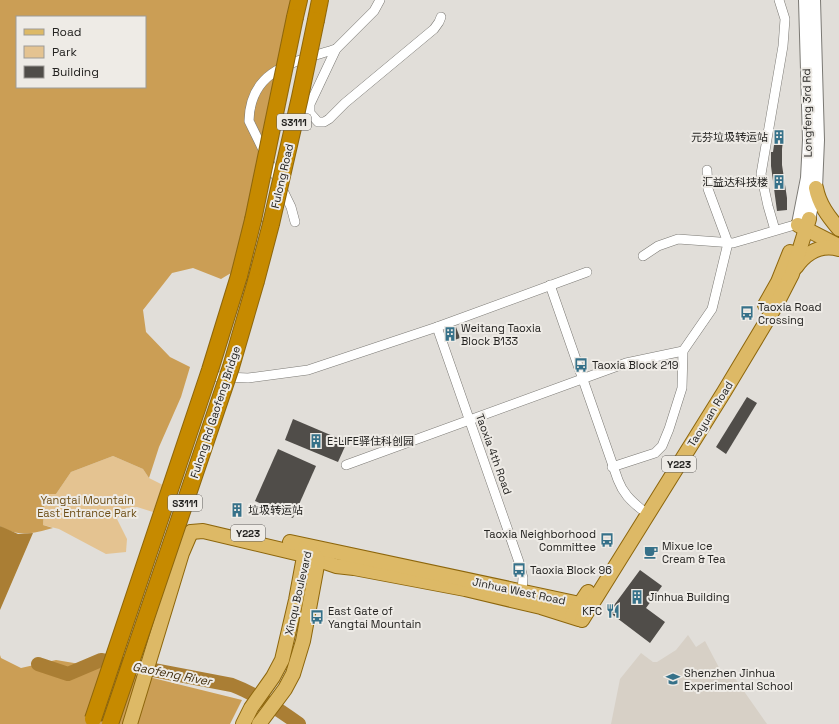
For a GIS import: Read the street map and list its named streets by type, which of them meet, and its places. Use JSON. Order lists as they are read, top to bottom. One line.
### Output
{"streets":{"highway":["S3111","Fulong Road","Fulong Rd Gaofeng Bridge"],"main road":["Longfeng 3rd Rd","Taoyuan Road","Y223","Jinhua West Road","Xinqu Boulevard"],"street":["Taoxia 4th Road"]},"crossings":[["Longfeng 3rd Rd","Taoyuan Road"],["Fulong Road","Fulong Rd Gaofeng Bridge"],["Taoyuan Road","Jinhua West Road"],["Taoxia 4th Road","Jinhua West Road"],["Jinhua West Road","Xinqu Boulevard"]],"water":["Gaofeng River"],"parks":["Yangtai Mountain East Entrance Park"],"places":{"building":["元芬垃圾转运站","汇益达科技楼","Weitang Taoxia Block B133","E-LIFE驿住科创园","垃圾转运站","Jinhua Building"],"bus stop":["Taoxia Road Crossing","Taoxia Block 219","Taoxia Neighborhood Committee","Taoxia Block 96","East Gate of Yangtai Mountain"],"cafe":["Mixue Ice Cream & Tea"],"restaurant":["KFC"],"school or university":["Shenzhen Jinhua Experimental School"]},"legend":["Road","Park","Building"]}
